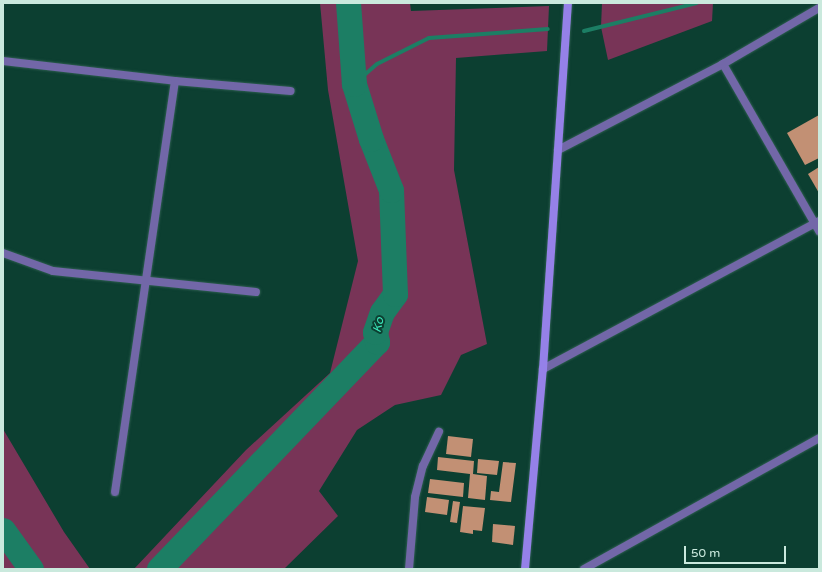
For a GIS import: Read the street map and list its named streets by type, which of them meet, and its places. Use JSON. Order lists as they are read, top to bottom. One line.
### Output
{"water":["Ko"],"scale_bar":"50 m"}
